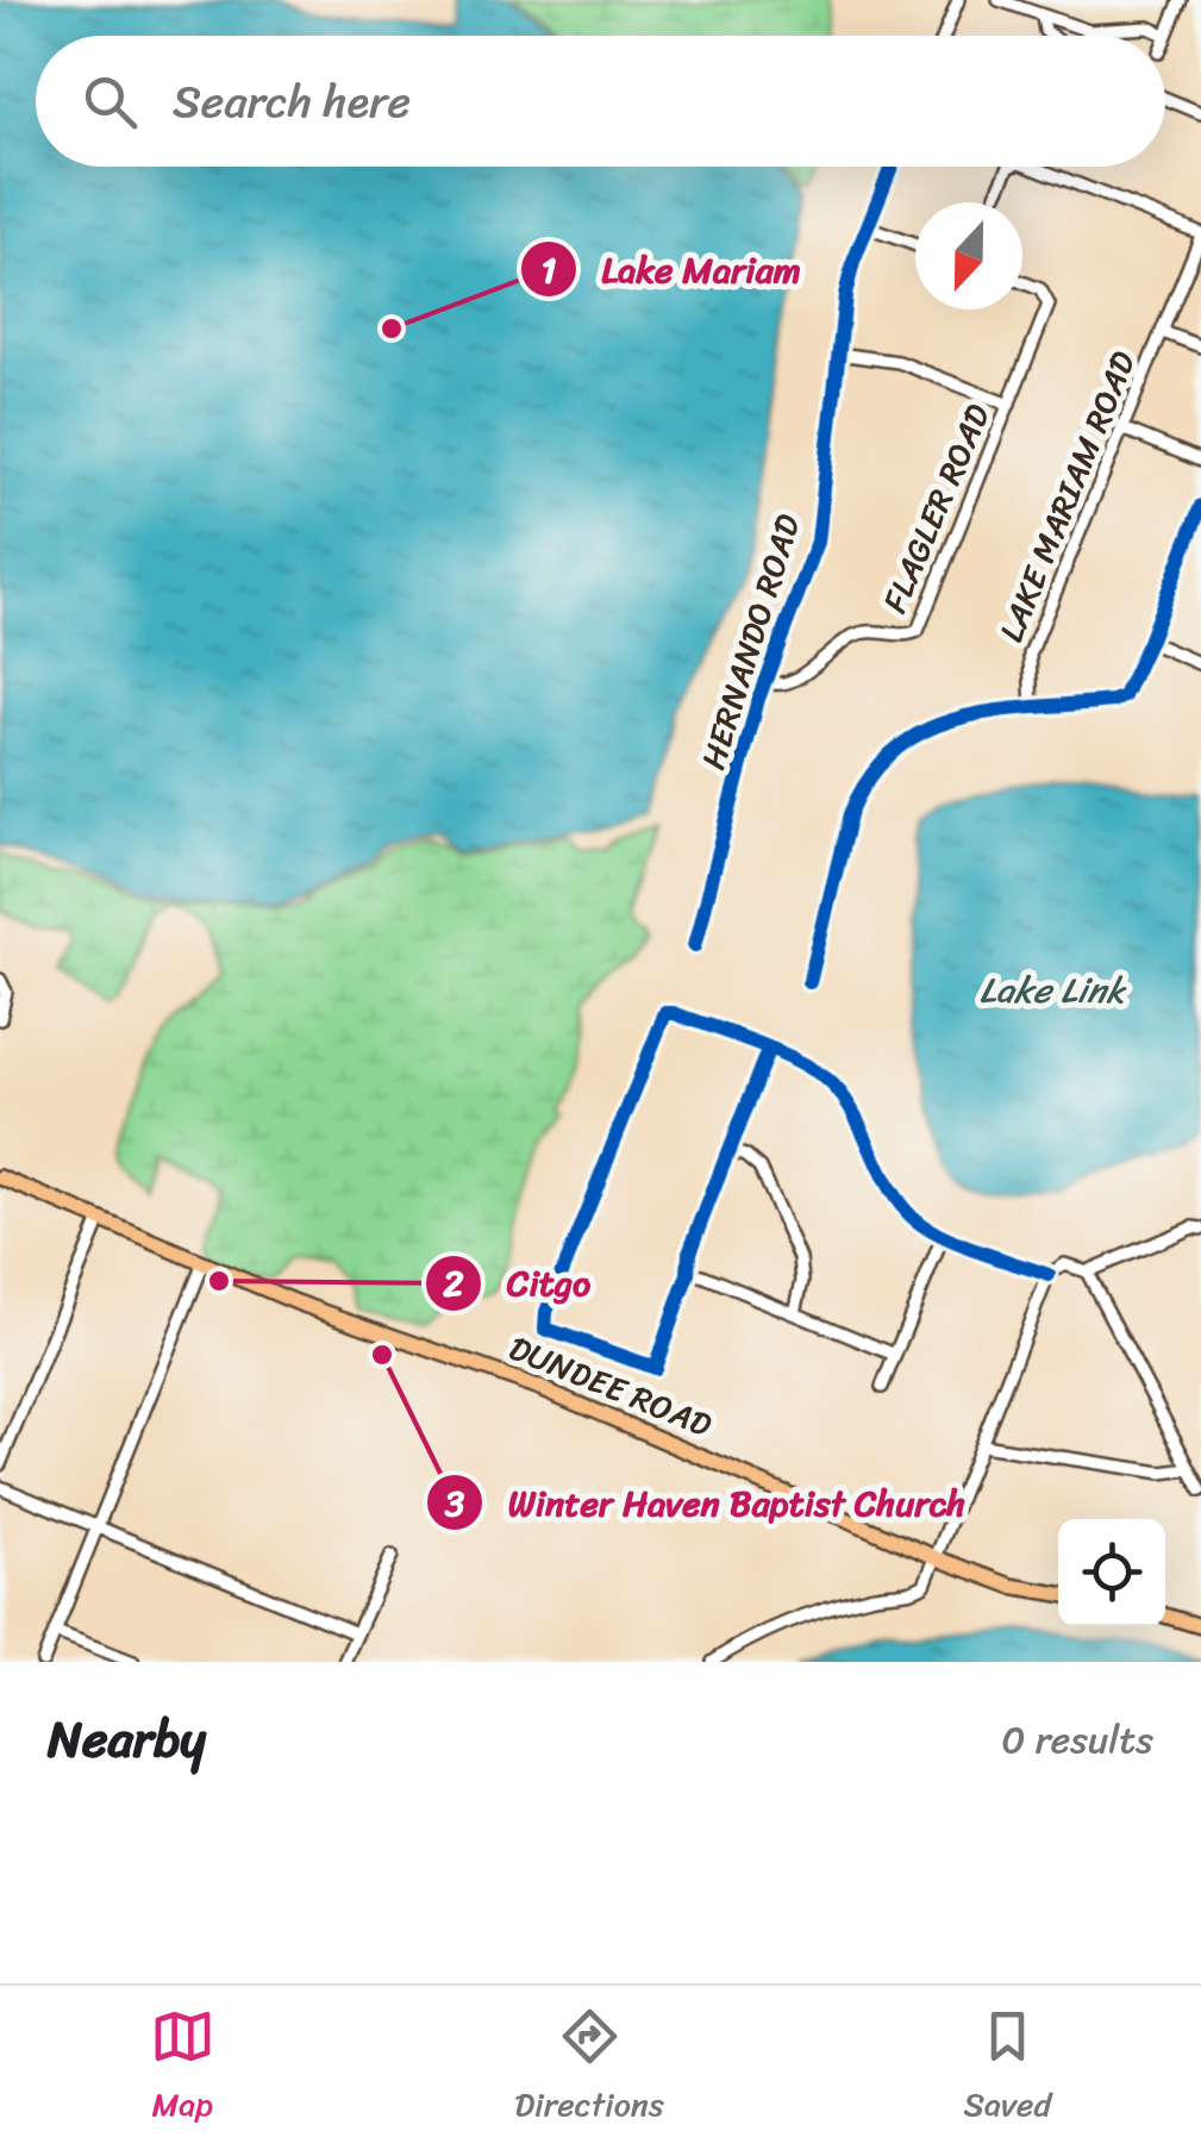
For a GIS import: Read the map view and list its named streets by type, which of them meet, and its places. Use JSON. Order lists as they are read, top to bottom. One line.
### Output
{"streets":{"main road":["DUNDEE ROAD"],"street":["LAKE MARIAM ROAD","FLAGLER ROAD","HERNANDO ROAD"]},"crossings":[["FLAGLER ROAD","HERNANDO ROAD"]],"water":["Lake Link"],"places":["Lake Mariam","Citgo","Winter Haven Baptist Church"],"north":"bottom","page":{"search":"Search here","heading":["Nearby","0 results"],"nav":["Map","Directions","Saved"]}}
